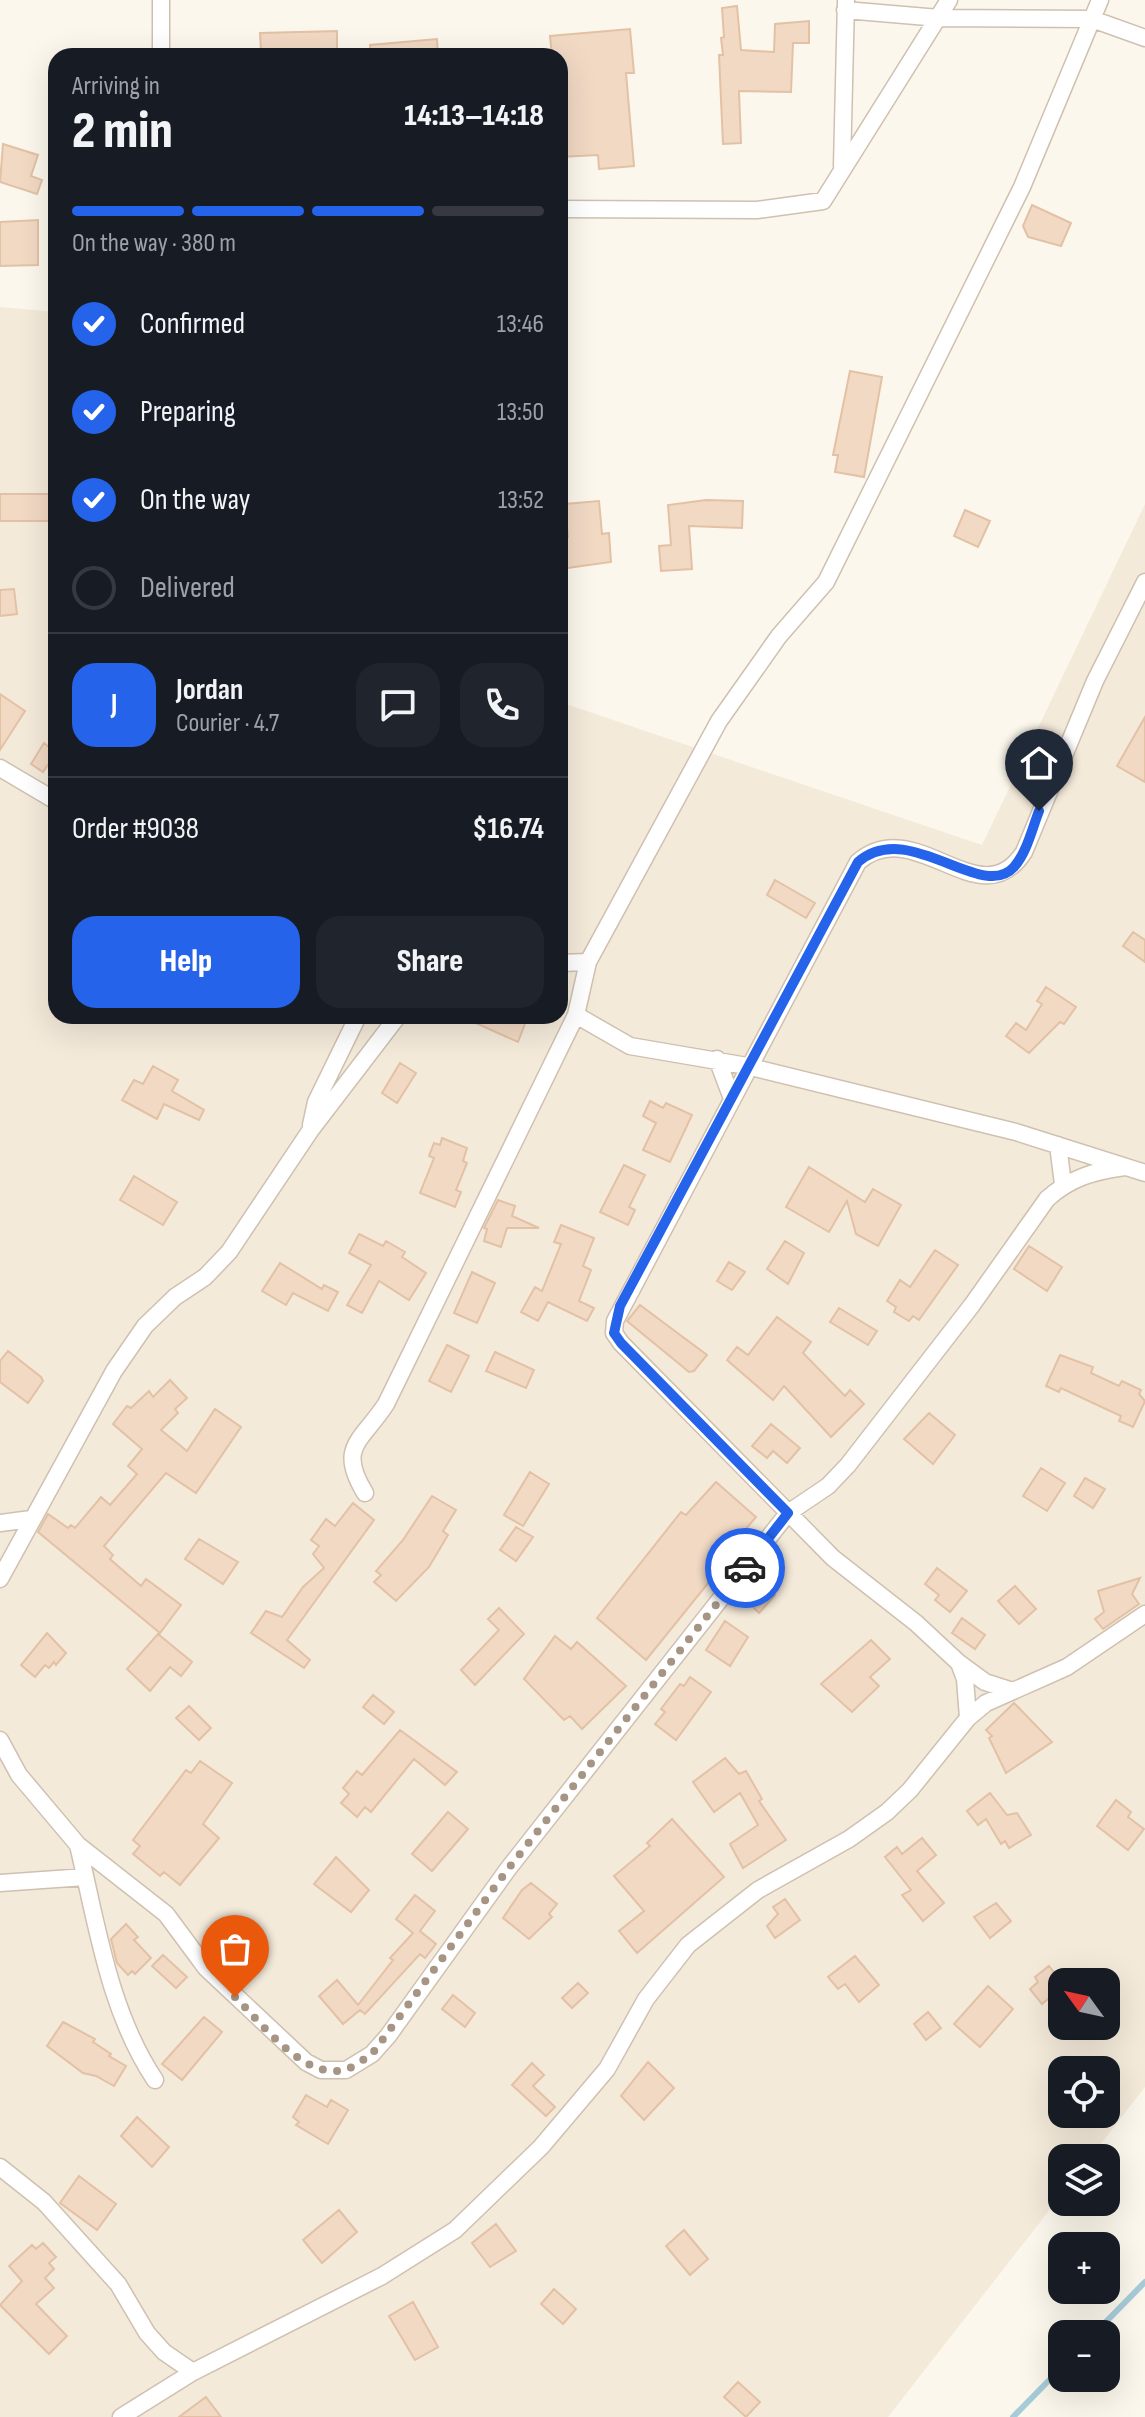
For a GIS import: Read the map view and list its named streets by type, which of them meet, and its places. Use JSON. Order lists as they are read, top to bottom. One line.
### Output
{"north":"top left","page":{"heading":["2 min","Arriving in","14:13–14:18"],"panel":["Jordan","Courier · 4.7","Order #9038","$16.74"],"bar":"On the way · 380 m","list":[["Confirmed","13:46"],["Preparing","13:50"],["On the way","13:52"],"Delivered"],"round":"J","buttons":["Help","Share"],"map_buttons":["+","−"]}}
